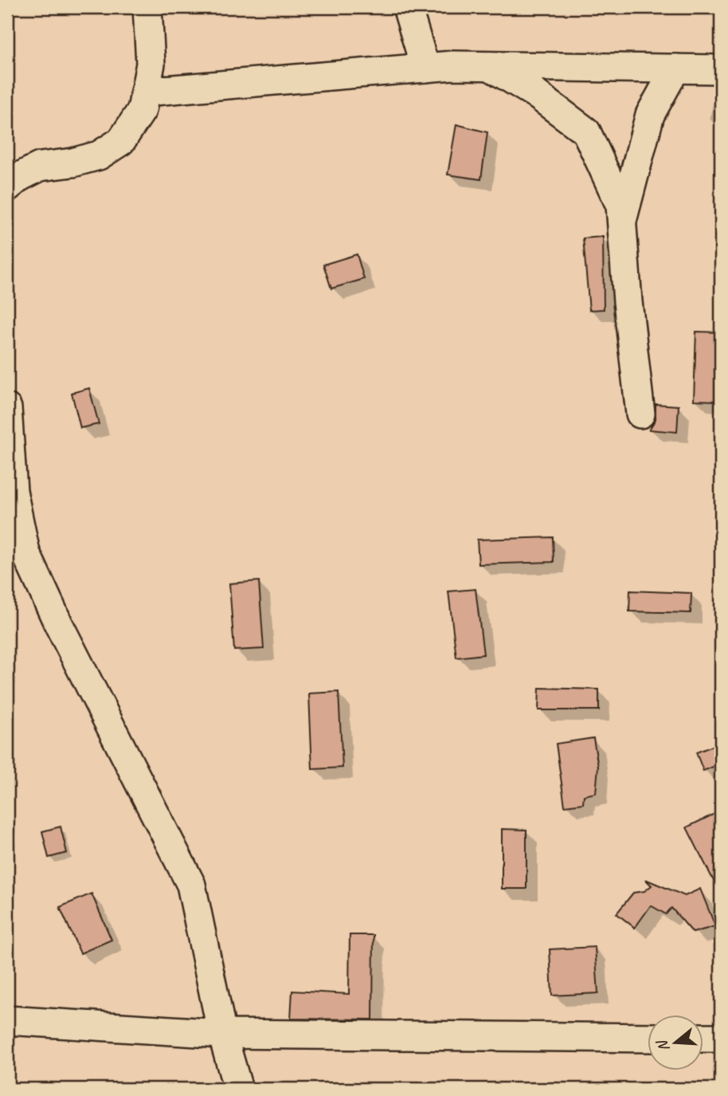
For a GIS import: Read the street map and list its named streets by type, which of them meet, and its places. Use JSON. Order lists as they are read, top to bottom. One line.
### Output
{"north":"left"}
